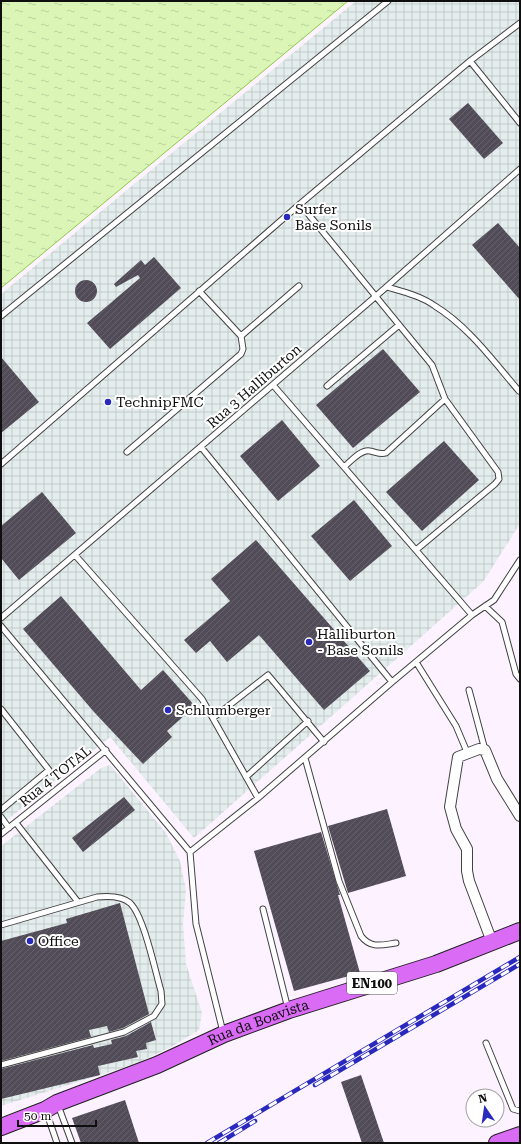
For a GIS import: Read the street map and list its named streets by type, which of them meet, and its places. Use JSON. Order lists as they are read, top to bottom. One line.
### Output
{"streets":{"main road":["EN100","Rua da Boavista"],"lane":["Rua 3 Halliburton","Rua 4 TOTAL"]},"places":["Surfer Base Sonils","TechnipFMC","Halliburton - Base Sonils","Schlumberger","Office"],"scale_bar":"50 m","north":"top"}
